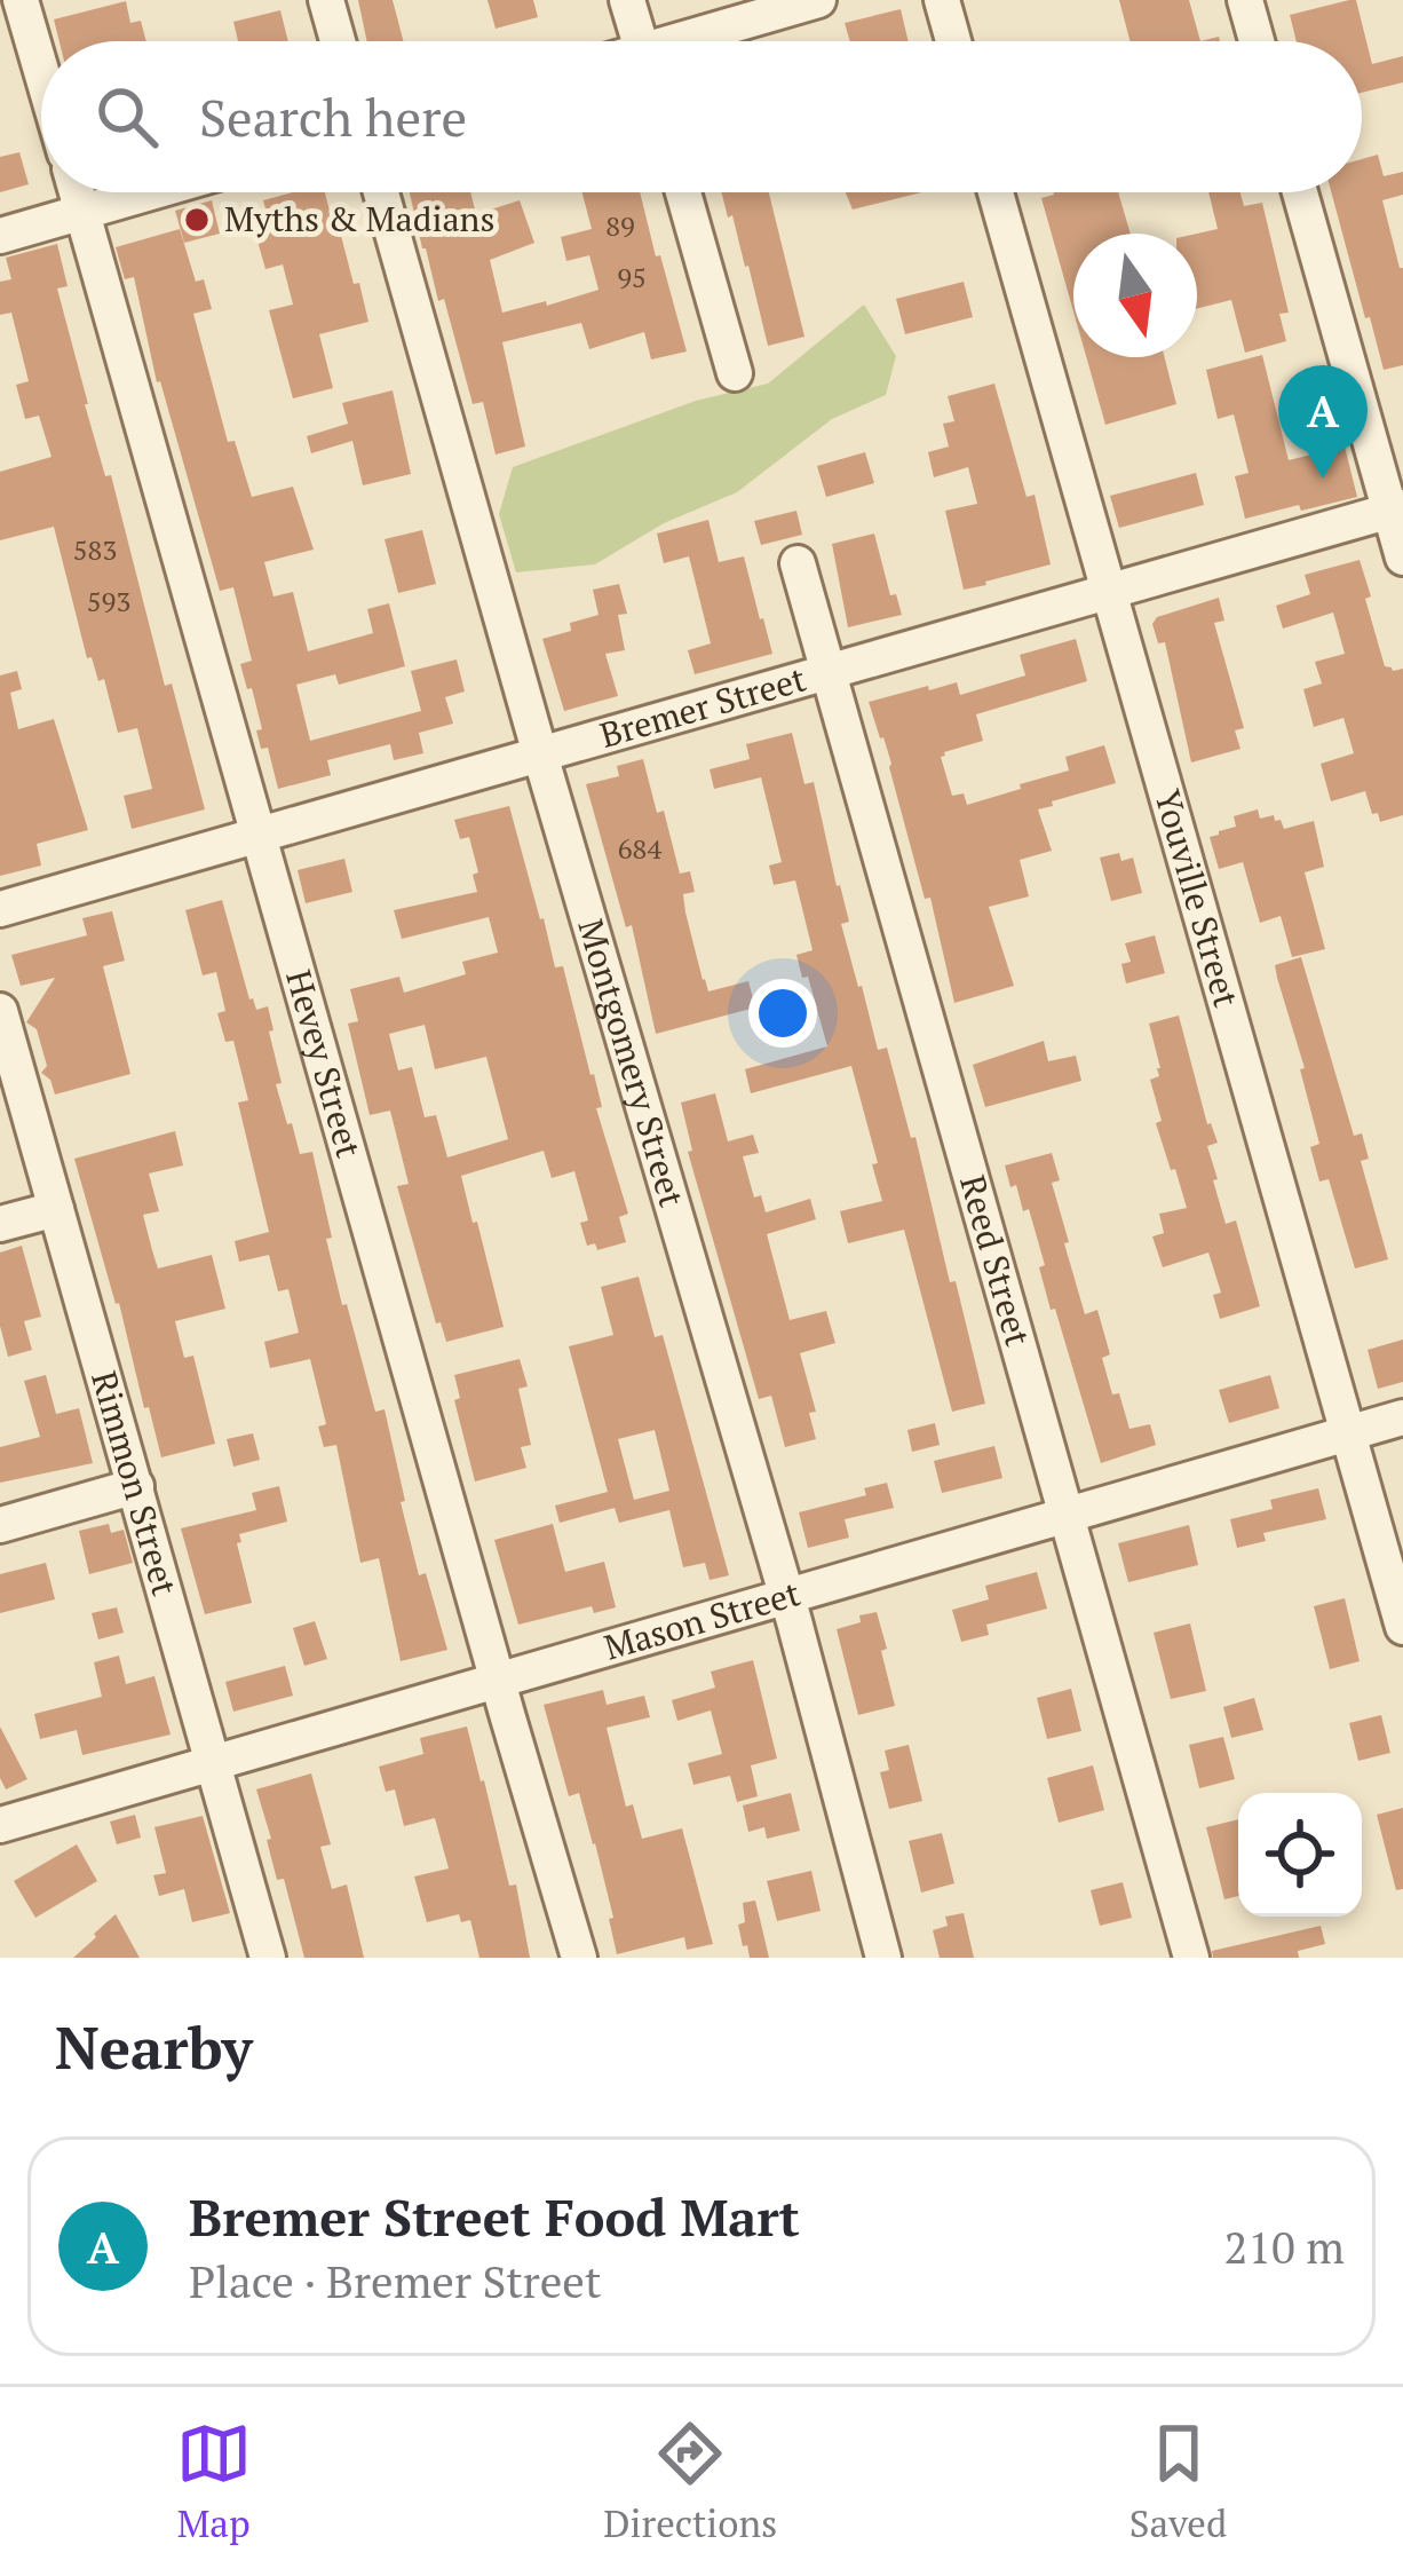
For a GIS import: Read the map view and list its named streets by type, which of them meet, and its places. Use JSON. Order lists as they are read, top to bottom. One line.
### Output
{"streets":{"street":["Bremer Street","Youville Street","Montgomery Street","Hevey Street","Reed Street","Rimmon Street","Mason Street"]},"crossings":[["Bremer Street","Youville Street"],["Bremer Street","Montgomery Street"],["Bremer Street","Hevey Street"],["Bremer Street","Reed Street"],["Youville Street","Mason Street"],["Montgomery Street","Mason Street"],["Hevey Street","Mason Street"],["Reed Street","Mason Street"],["Rimmon Street","Mason Street"]],"places":["Myths & Madians"],"house_numbers":["89","95","583","593","684"],"north":"bottom","page":{"search":"Search here","pins":"A","heading":"Nearby","list":[{"mark":"A","name":"Bremer Street Food Mart","note":"Place · Bremer Street","value":"210 m"}],"nav":["Map","Directions","Saved"]}}
